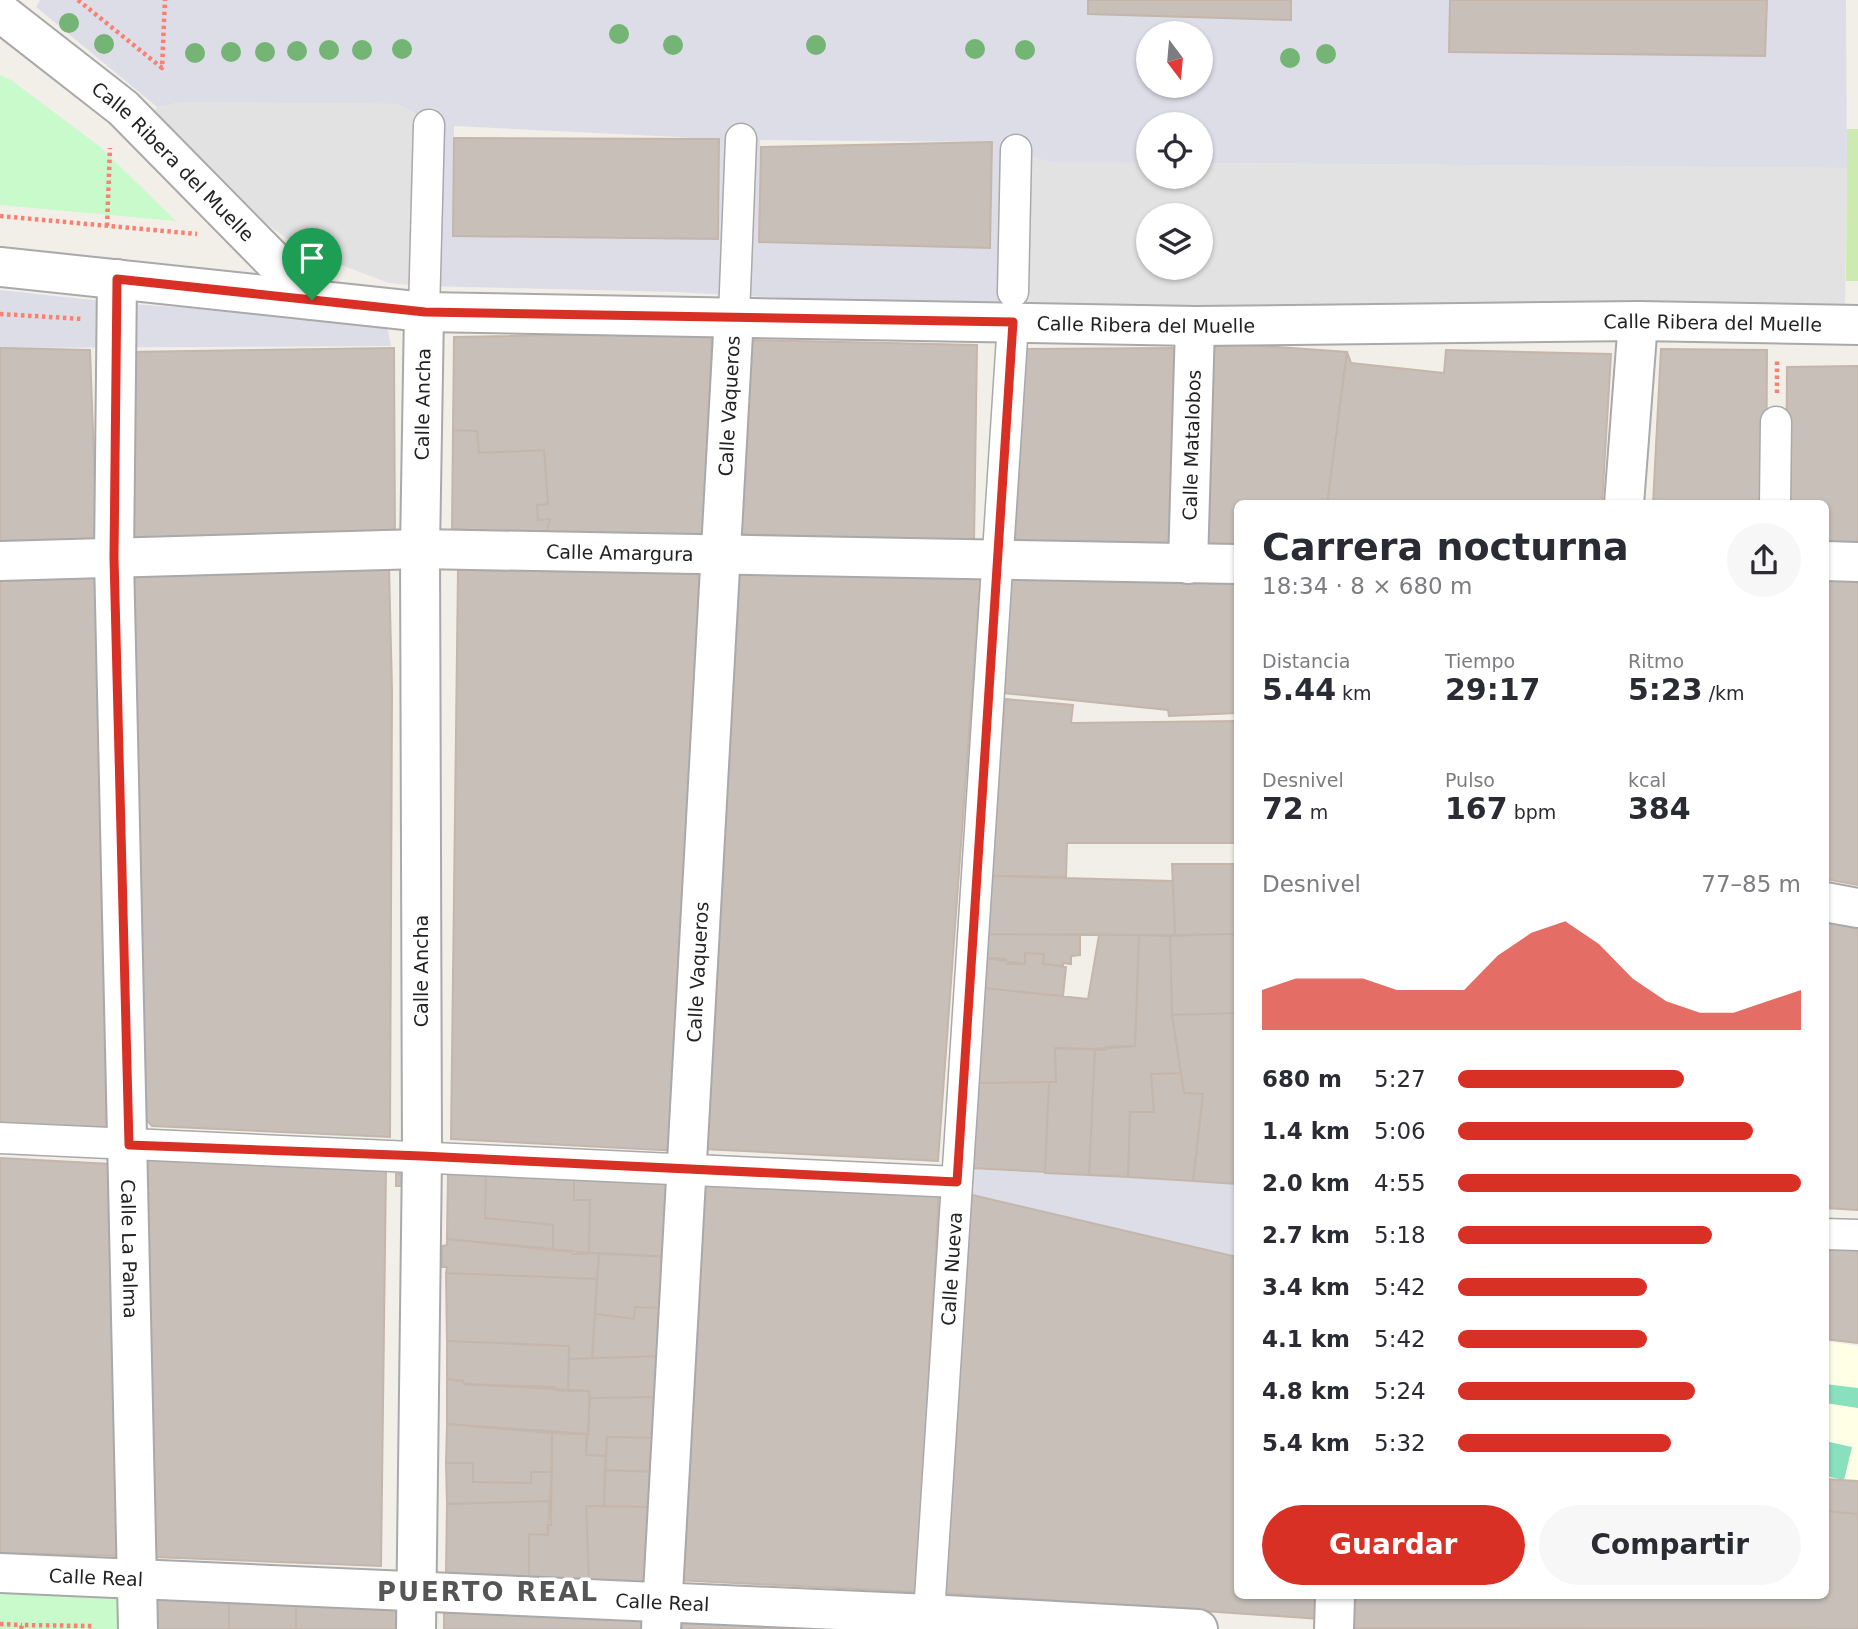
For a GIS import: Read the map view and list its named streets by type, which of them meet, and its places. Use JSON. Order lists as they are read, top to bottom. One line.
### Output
{"streets":{"street":["Calle Ribera del Muelle","Calle Ancha","Calle Vaqueros","Calle Matalobos","Calle Amargura","Calle La Palma","Calle Nueva","Calle Real"]},"crossings":[["Calle Ribera del Muelle","Calle Ancha"],["Calle Ribera del Muelle","Calle Vaqueros"],["Calle Ribera del Muelle","Calle Matalobos"],["Calle Ribera del Muelle","Calle Nueva"],["Calle Ancha","Calle Amargura"],["Calle Ancha","Calle Real"],["Calle Vaqueros","Calle Amargura"],["Calle Vaqueros","Calle Real"],["Calle Matalobos","Calle Amargura"],["Calle Amargura","Calle La Palma"],["Calle Amargura","Calle Nueva"],["Calle La Palma","Calle Real"],["Calle Nueva","Calle Real"]],"districts":["PUERTO REAL"],"north":"bottom","page":{"heading":["Carrera nocturna","18:34 · 8 × 680 m"],"stats":[["Distancia","5.44 km"],["Tiempo","29:17"],["Ritmo","5:23 /km"],["Desnivel","72 m"],["Pulso","167 bpm"],["kcal","384"]],"chart":["Desnivel","77–85 m"],"list":[{"name":"680 m","note":"5:27"},{"name":"1.4 km","note":"5:06"},{"name":"2.0 km","note":"4:55"},{"name":"2.7 km","note":"5:18"},{"name":"3.4 km","note":"5:42"},{"name":"4.1 km","note":"5:42"},{"name":"4.8 km","note":"5:24"},{"name":"5.4 km","note":"5:32"}],"buttons":["Guardar","Compartir"]}}
